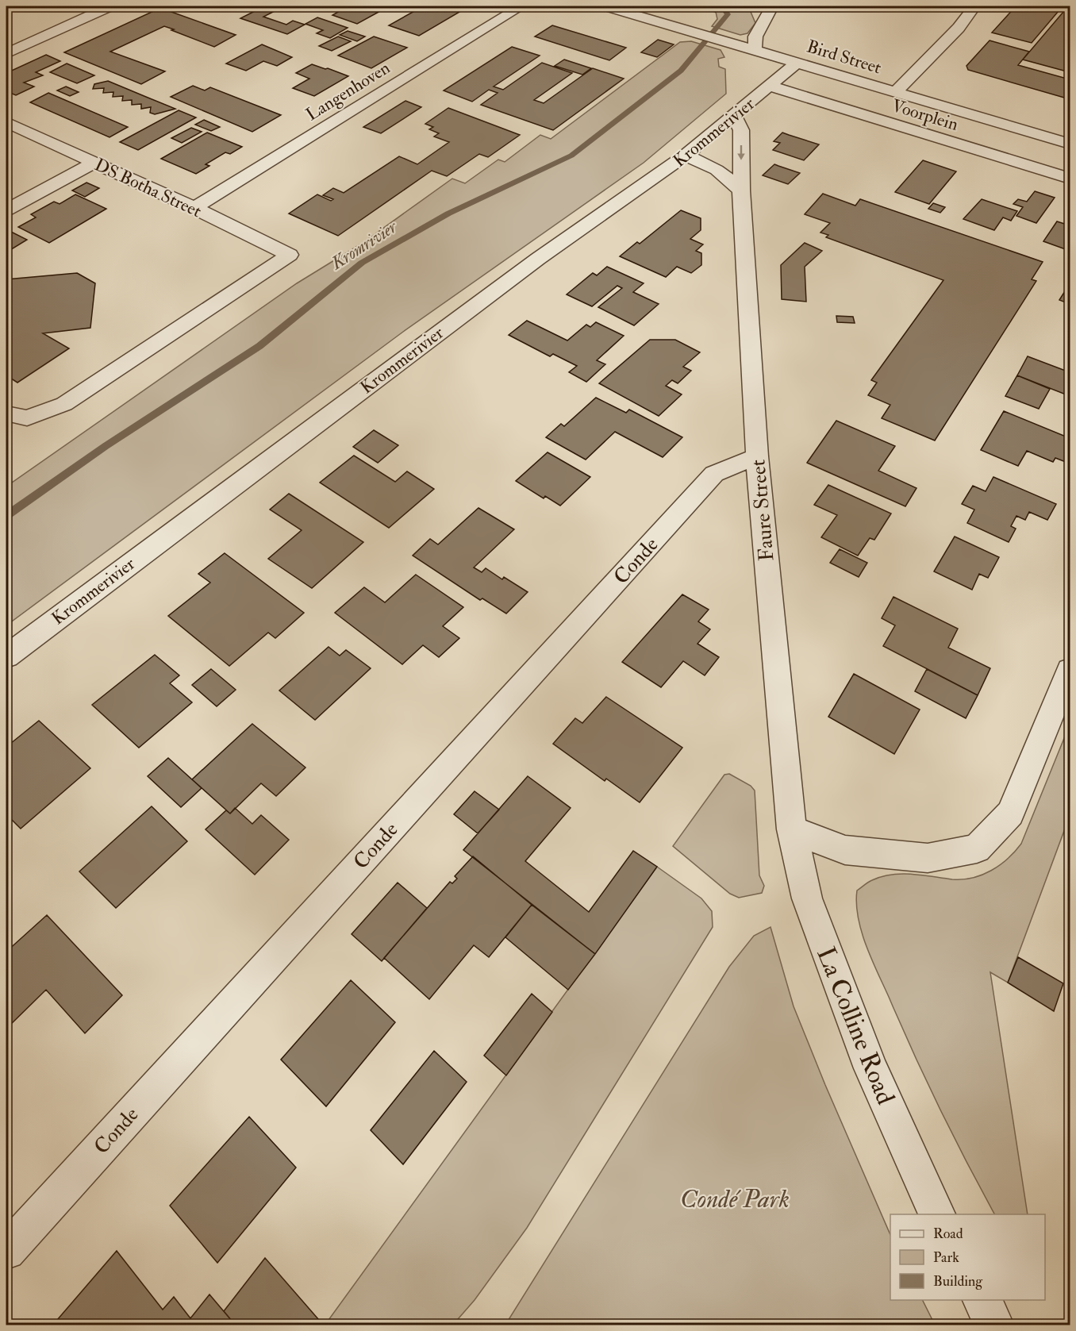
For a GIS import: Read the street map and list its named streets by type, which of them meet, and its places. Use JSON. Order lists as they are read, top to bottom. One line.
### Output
{"streets":{"street":["Bird Street","Langenhoven","Voorplein","Krommerivier","DS Botha Street","Faure Street","Conde","La Colline Road"]},"crossings":[["Bird Street","Krommerivier"],["Langenhoven","DS Botha Street"],["Voorplein","Krommerivier"],["Krommerivier","Faure Street"],["Faure Street","Conde"],["Faure Street","La Colline Road"]],"water":["Kromrivier"],"parks":["Condé Park"],"legend":["Road","Park","Building"]}
